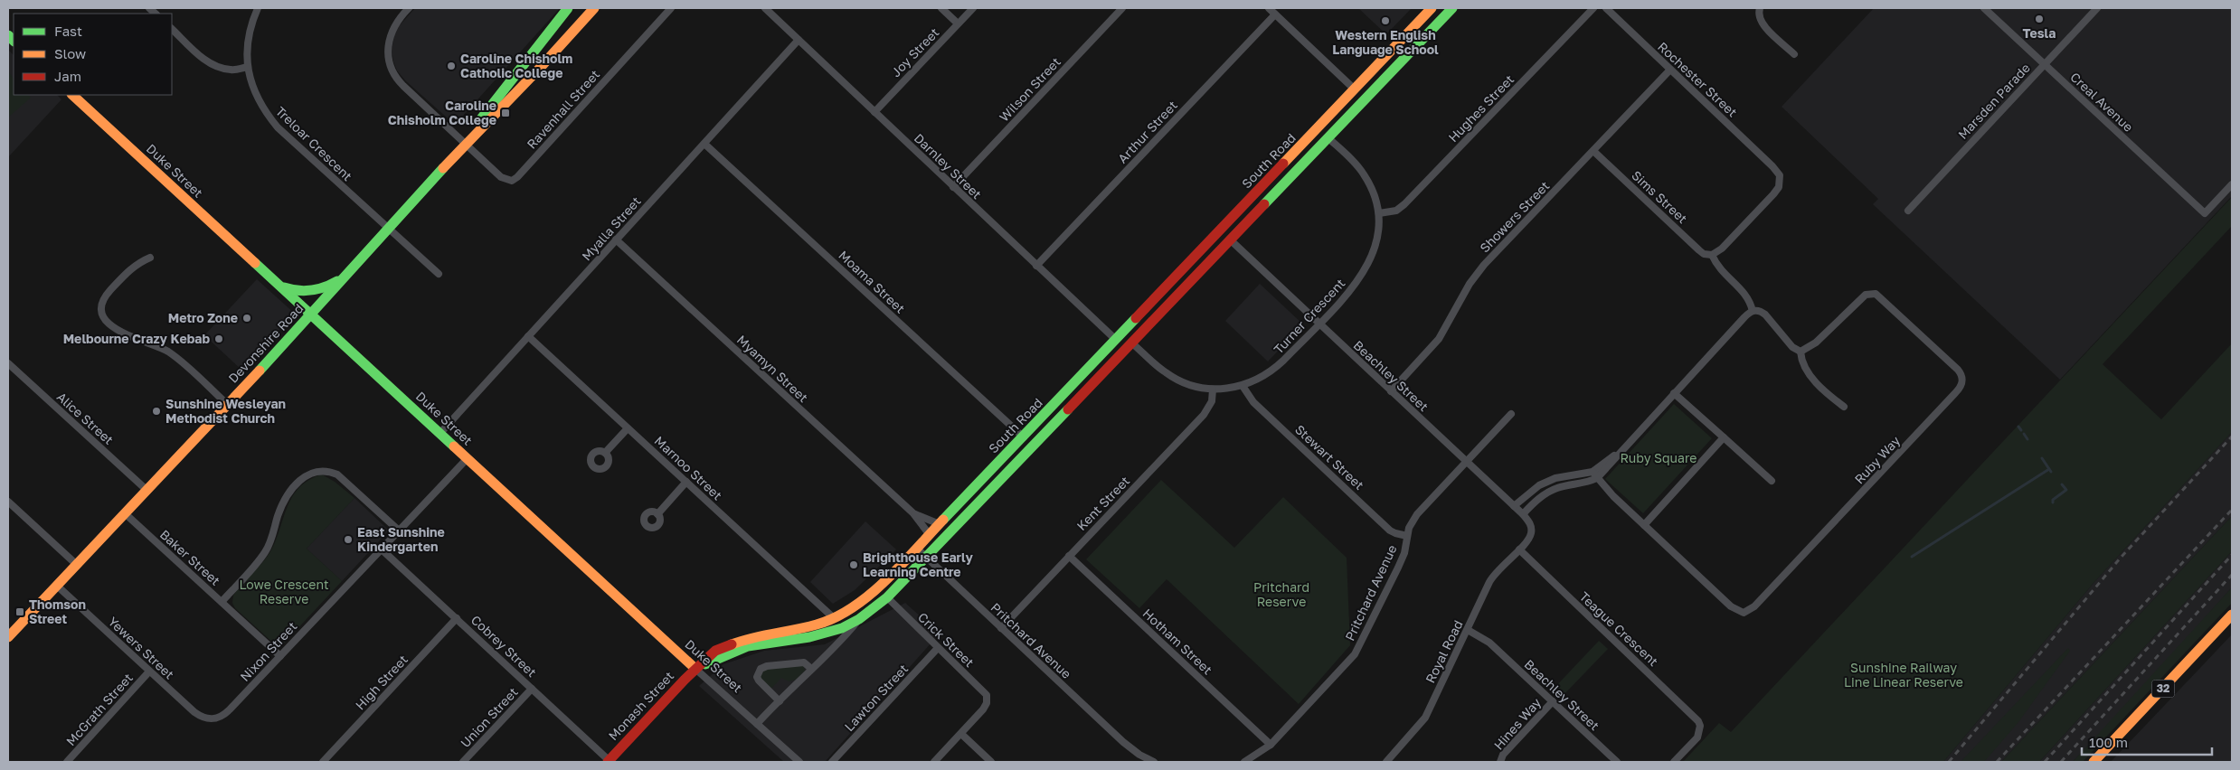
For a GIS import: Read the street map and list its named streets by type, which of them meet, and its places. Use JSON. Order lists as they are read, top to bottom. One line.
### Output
{"streets":{"street":["Joy Street","Rochester Street","Wilson Street","Marsden Parade","Creal Avenue","Hughes Street","Ravenhall Street","Arthur Street","Treloar Crescent","South Road","Darnley Street","Duke Street","Sims Street","Showers Street","Myalla Street","Moama Street","Turner Crescent","Devonshire Road","Myamyn Street","Beachley Street","Alice Street","Stewart Street","Ruby Way","Marnoo Street","Kent Street","Baker Street","Pritchard Avenue","Teague Crescent","Crick Street","Hotham Street","Cobrey Street","Yewers Street","Nixon Street","Royal Road","High Street","32","Lawton Street","Monash Street","McGrath Street","Union Street","Hines Way"]},"crossings":[["Joy Street","Darnley Street"],["Rochester Street","Sims Street"],["Rochester Street","Showers Street"],["Wilson Street","Darnley Street"],["Marsden Parade","Creal Avenue"],["Hughes Street","Turner Crescent"],["Ravenhall Street","Devonshire Road"],["Arthur Street","Darnley Street"],["Treloar Crescent","Devonshire Road"],["South Road","Darnley Street"],["South Road","Duke Street"],["South Road","Moama Street"],["South Road","Turner Crescent"],["South Road","Myamyn Street"],["South Road","Beachley Street"],["South Road","Marnoo Street"],["South Road","Pritchard Avenue"],["South Road","Crick Street"],["South Road","Monash Street"],["Darnley Street","Myalla Street"],["Duke Street","Myalla Street"],["Duke Street","Devonshire Road"],["Duke Street","Nixon Street"],["Duke Street","Monash Street"],["Sims Street","Showers Street"],["Showers Street","Beachley Street"],["Myalla Street","Moama Street"],["Myalla Street","Myamyn Street"],["Myalla Street","Marnoo Street"],["Turner Crescent","Beachley Street"],["Turner Crescent","Stewart Street"],["Turner Crescent","Kent Street"],["Devonshire Road","Alice Street"],["Devonshire Road","Baker Street"],["Devonshire Road","Yewers Street"],["Beachley Street","Pritchard Avenue"],["Beachley Street","Royal Road"],["Beachley Street","Hines Way"],["Stewart Street","Pritchard Avenue"],["Kent Street","Pritchard Avenue"],["Kent Street","Hotham Street"],["Baker Street","Nixon Street"],["Pritchard Avenue","Hotham Street"],["Teague Crescent","Royal Road"],["Crick Street","Lawton Street"],["Cobrey Street","Nixon Street"],["Cobrey Street","High Street"],["Cobrey Street","Monash Street"],["Cobrey Street","Union Street"],["Yewers Street","Nixon Street"],["Yewers Street","McGrath Street"]],"parks":["Ruby Square","Lowe Crescent Reserve","Pritchard Reserve","Sunshine Railway Line Linear Reserve"],"places":{"other":["Tesla","Western English Language School","Caroline Chisholm Catholic College","Metro Zone","Melbourne Crazy Kebab","Sunshine Wesleyan Methodist Church","East Sunshine Kindergarten","Brighthouse Early Learning Centre"],"transit":["Caroline Chisholm College","Thomson Street"]},"legend":["Fast","Slow","Jam"],"scale_bar":"100 m"}
